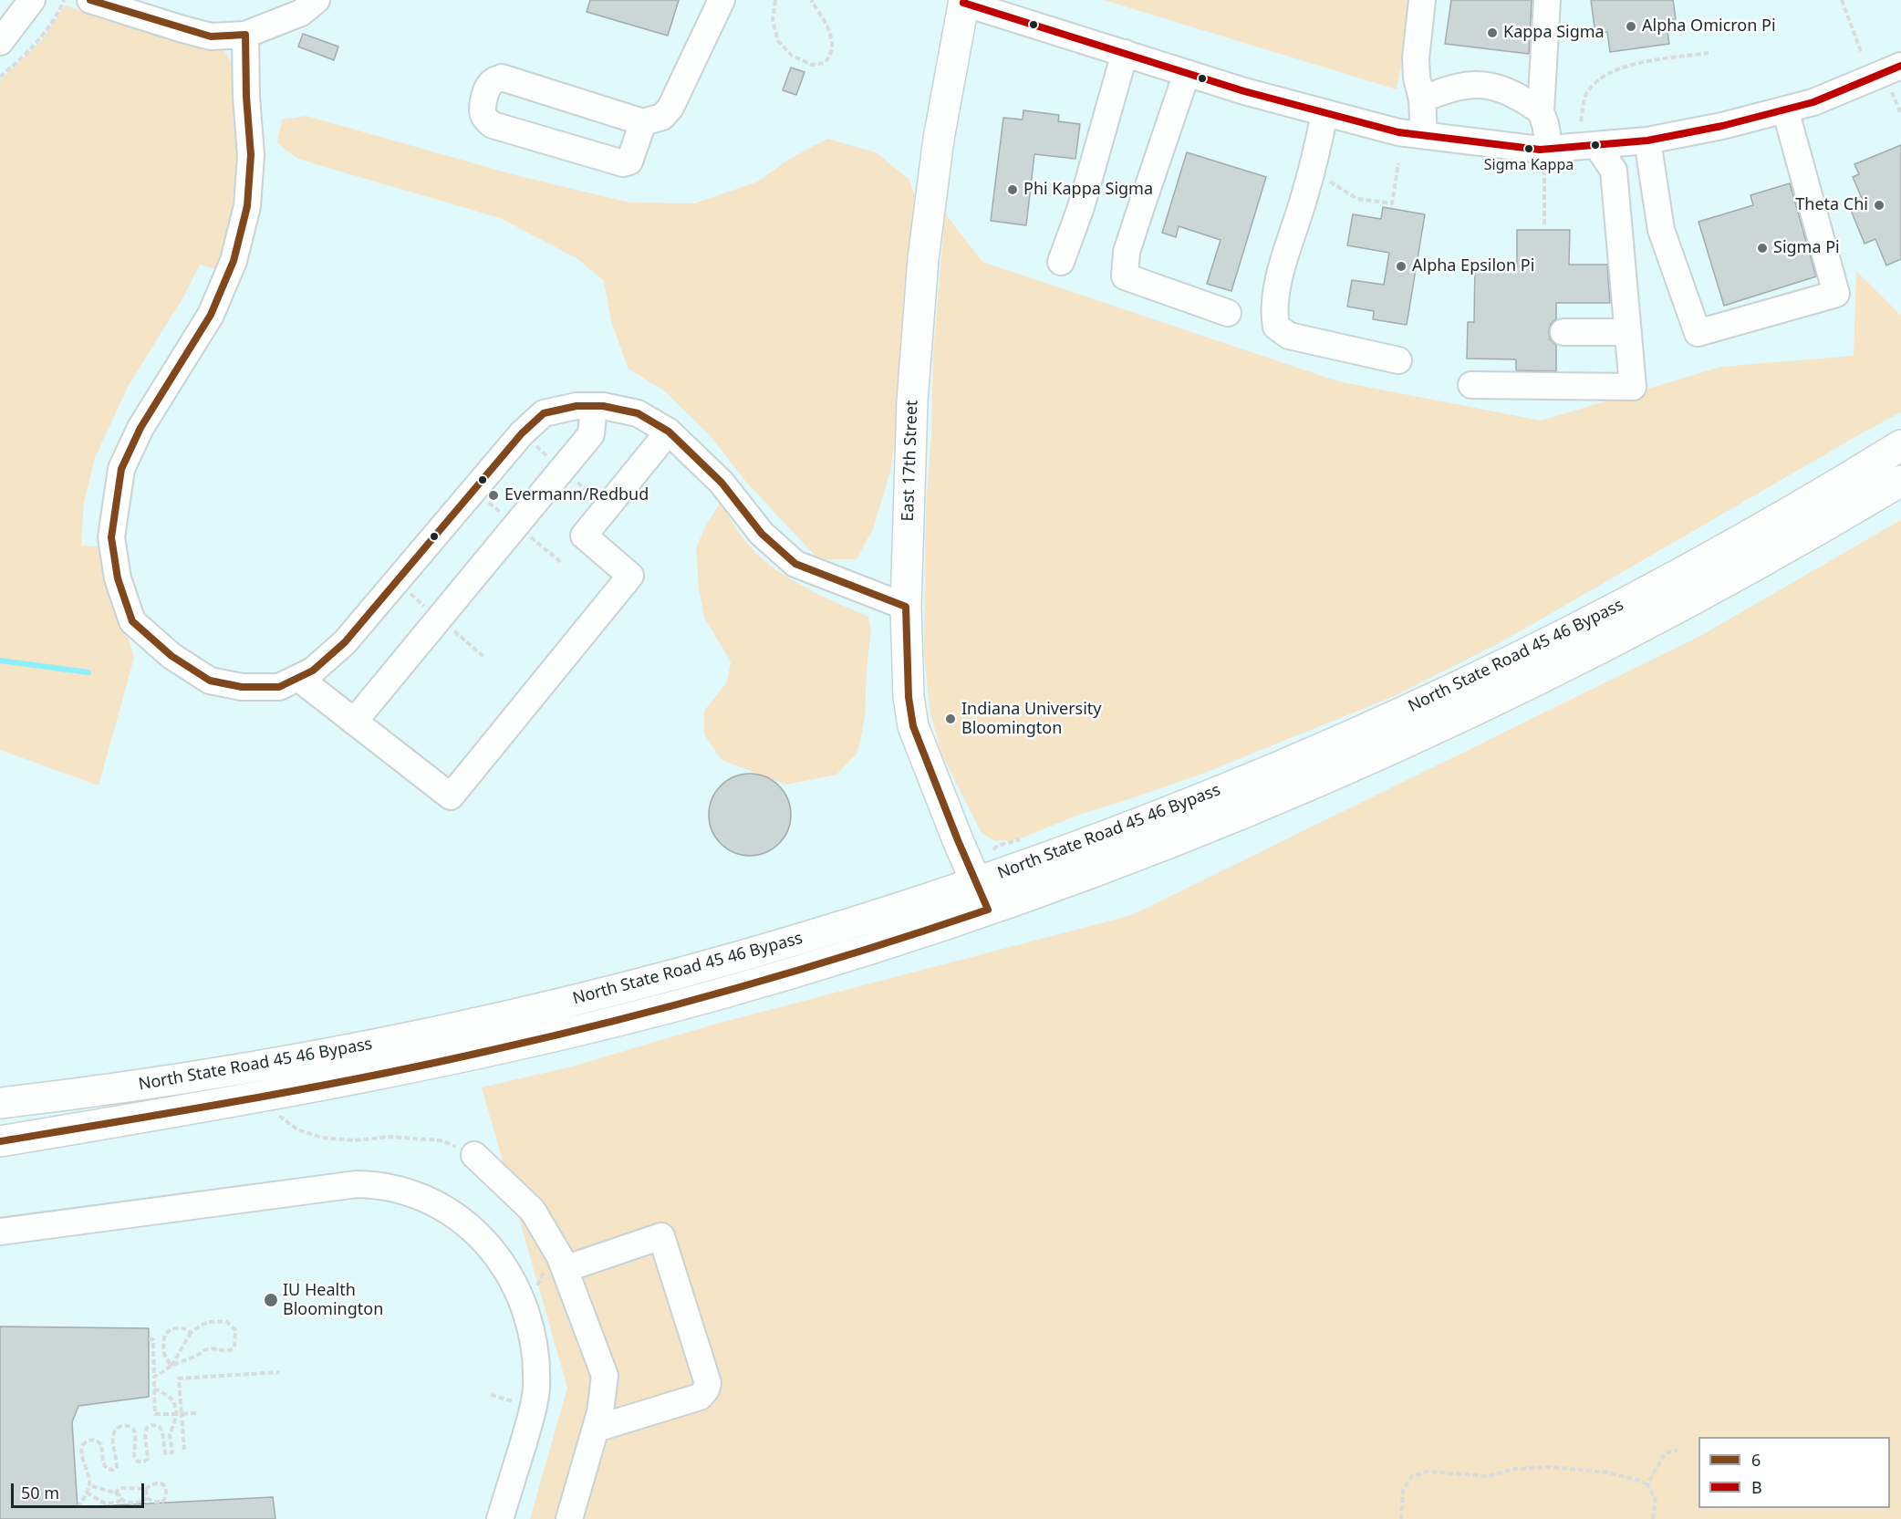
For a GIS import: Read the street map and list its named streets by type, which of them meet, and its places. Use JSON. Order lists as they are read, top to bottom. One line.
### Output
{"streets":{"main road":["East 17th Street","North State Road 45 46 Bypass"]},"crossings":[["East 17th Street","North State Road 45 46 Bypass"]],"places":["Alpha Omicron Pi","Kappa Sigma","Sigma Kappa","Phi Kappa Sigma","Theta Chi","Sigma Pi","Alpha Epsilon Pi","Evermann/Redbud","Indiana University Bloomington","IU Health Bloomington"],"lines":["transit line 6","transit line B"],"legend":["6","B"],"scale_bar":"50 m"}
